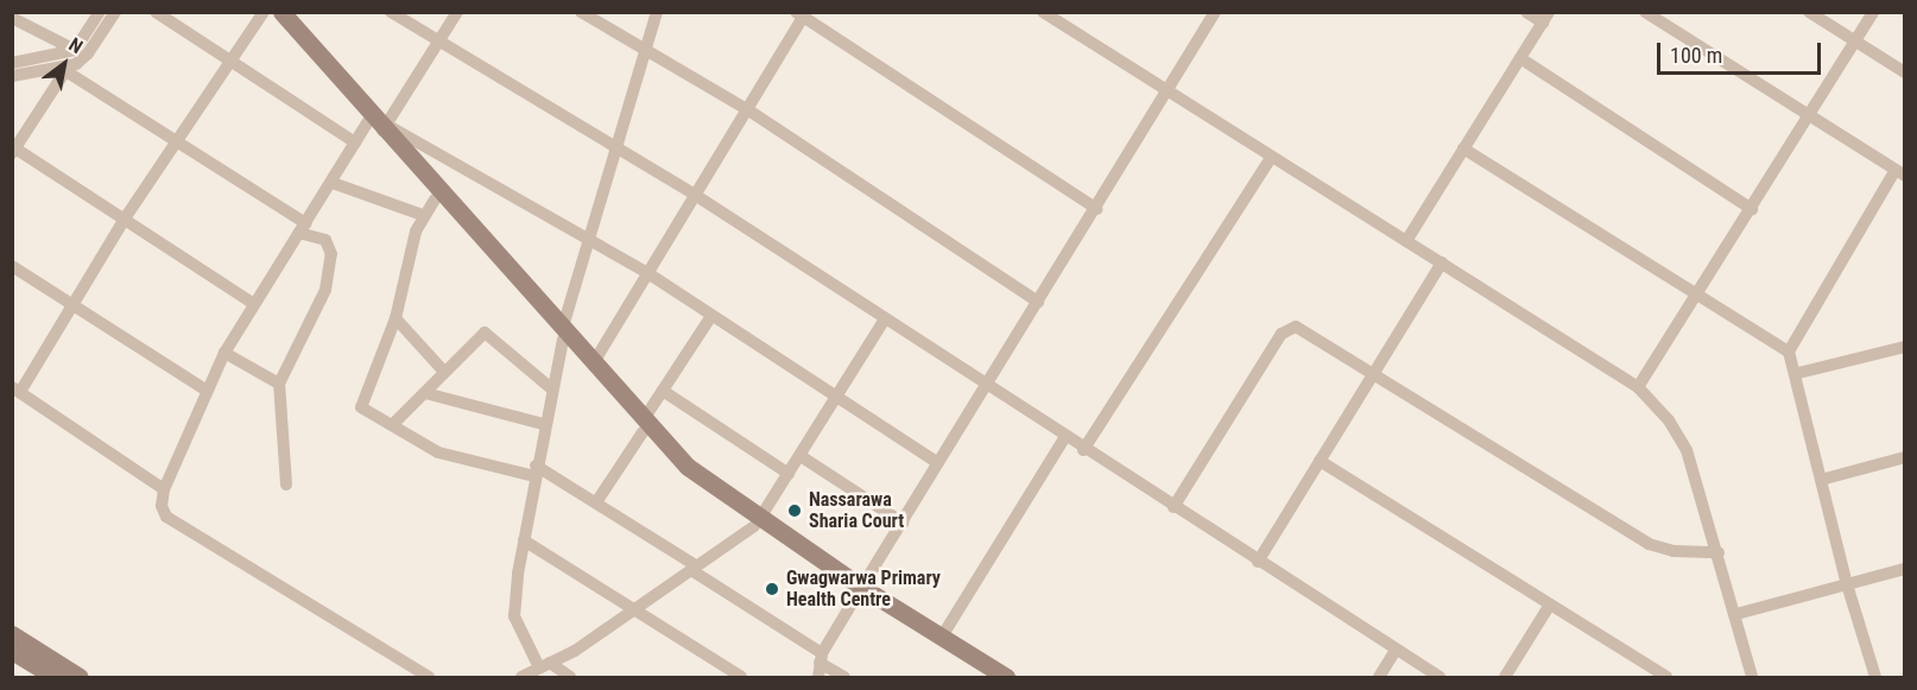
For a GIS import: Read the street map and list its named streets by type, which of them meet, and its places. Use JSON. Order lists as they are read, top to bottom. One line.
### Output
{"places":["Nassarawa Sharia Court","Gwagwarwa Primary Health Centre"],"scale_bar":"100 m","north":"top right"}
